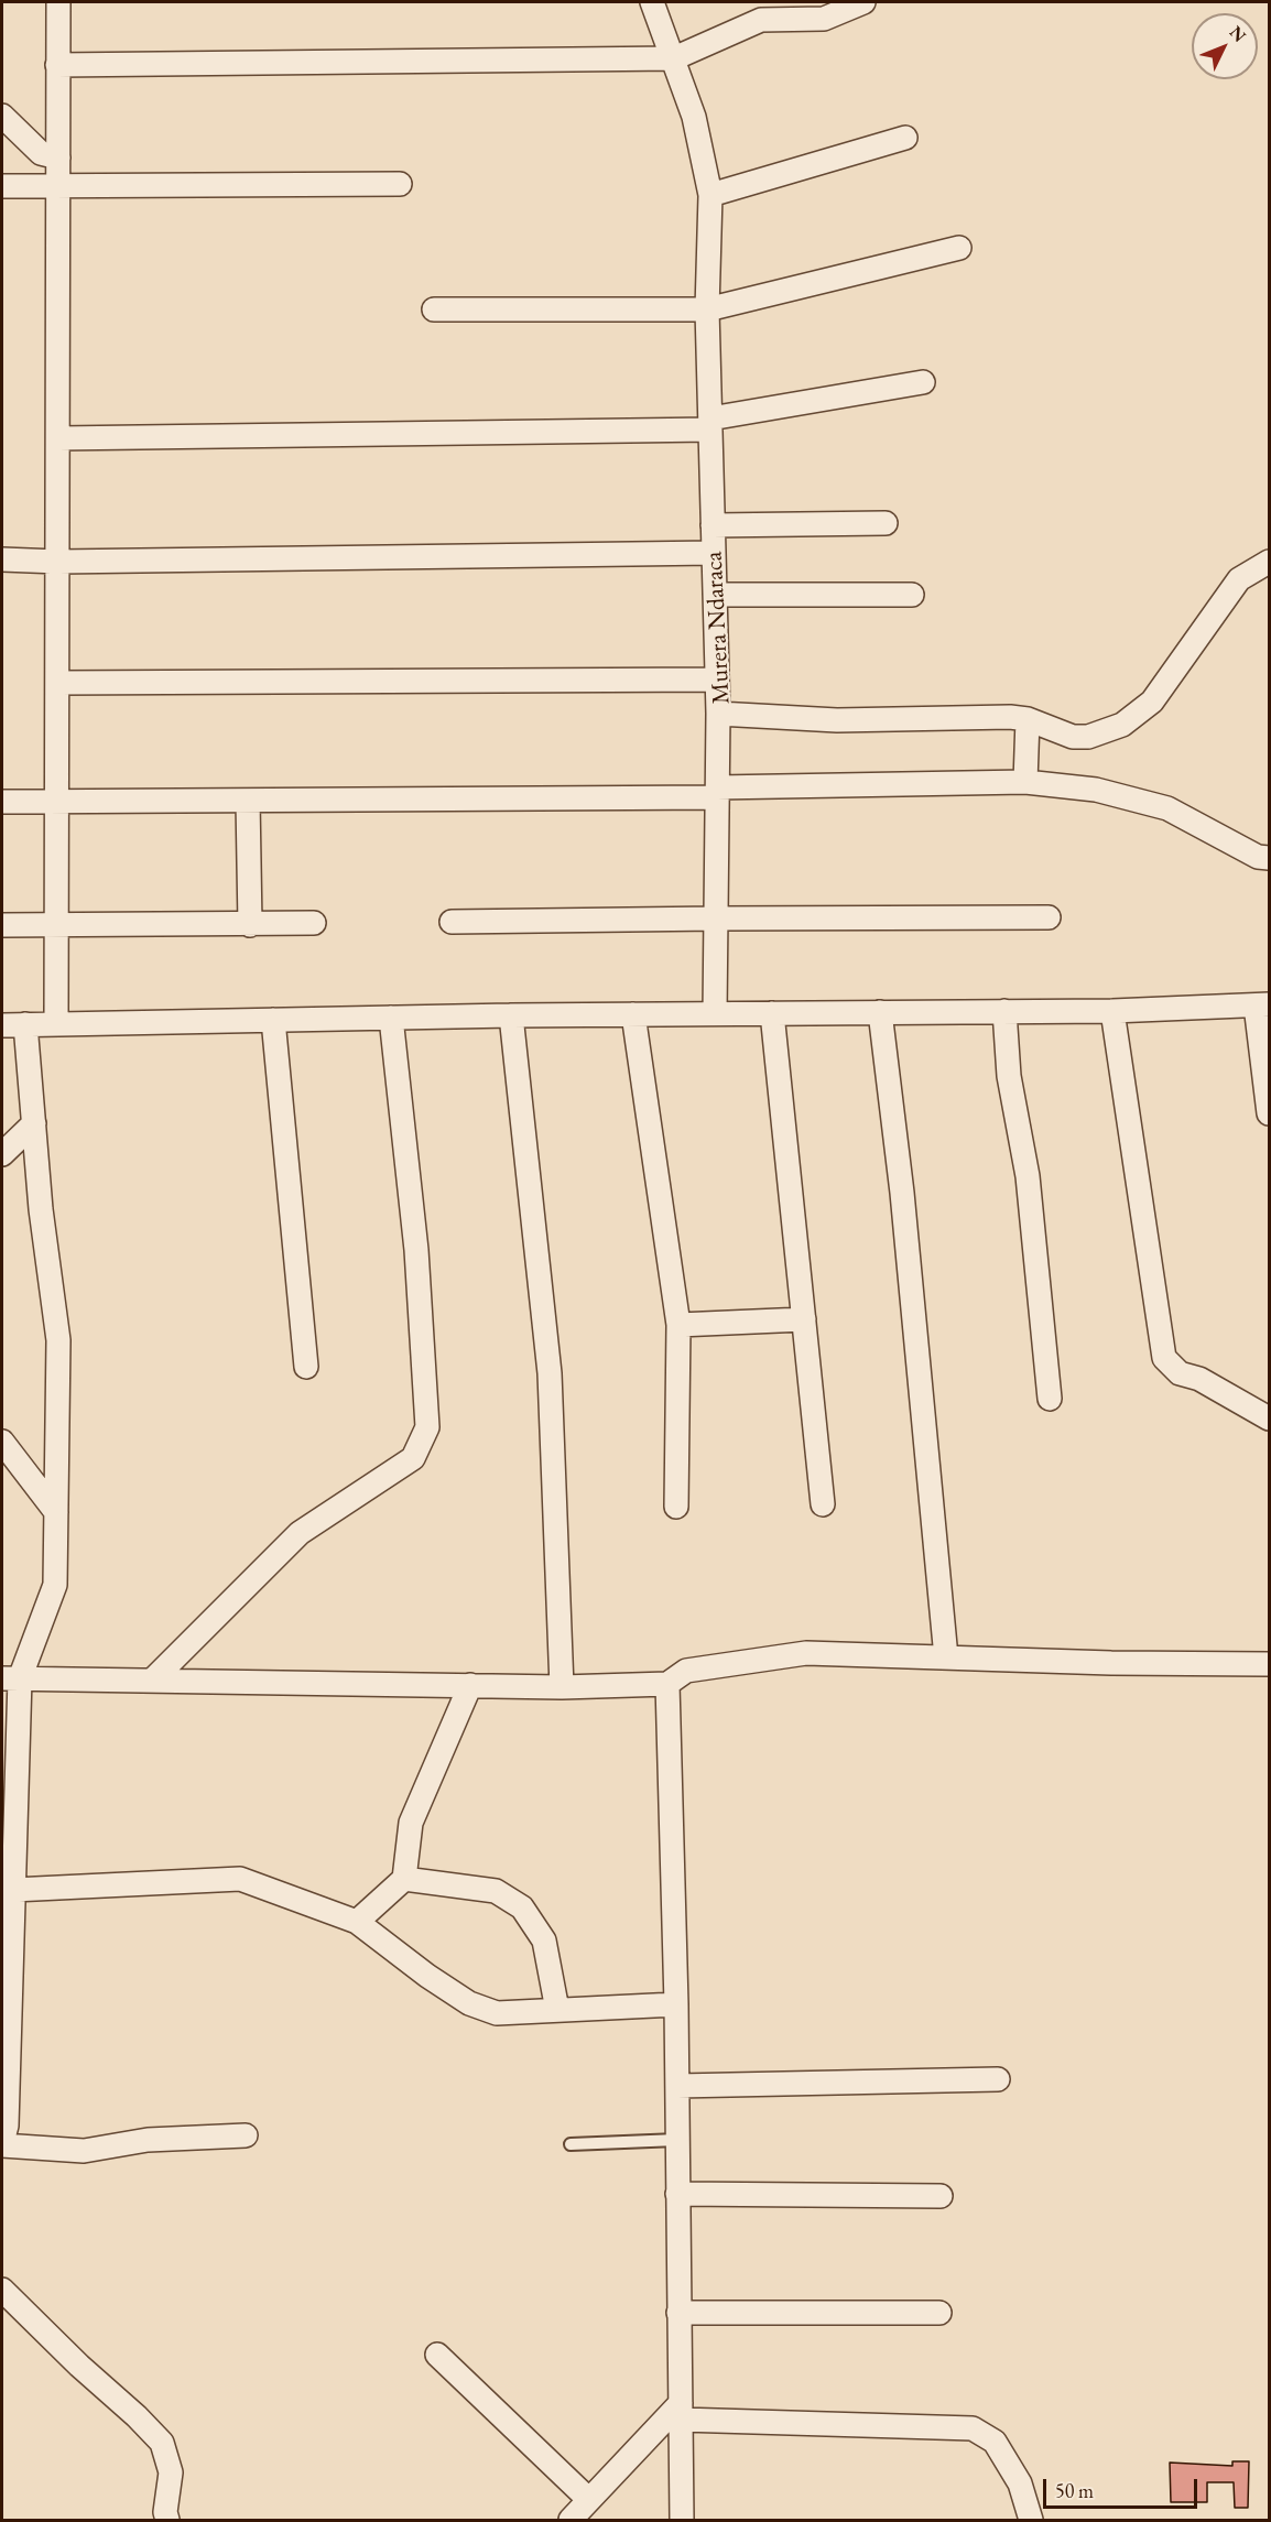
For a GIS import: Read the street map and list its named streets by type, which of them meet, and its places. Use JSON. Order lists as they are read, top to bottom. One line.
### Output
{"streets":{"street":["Murera Ndaraca"]},"scale_bar":"50 m","north":"top right"}
